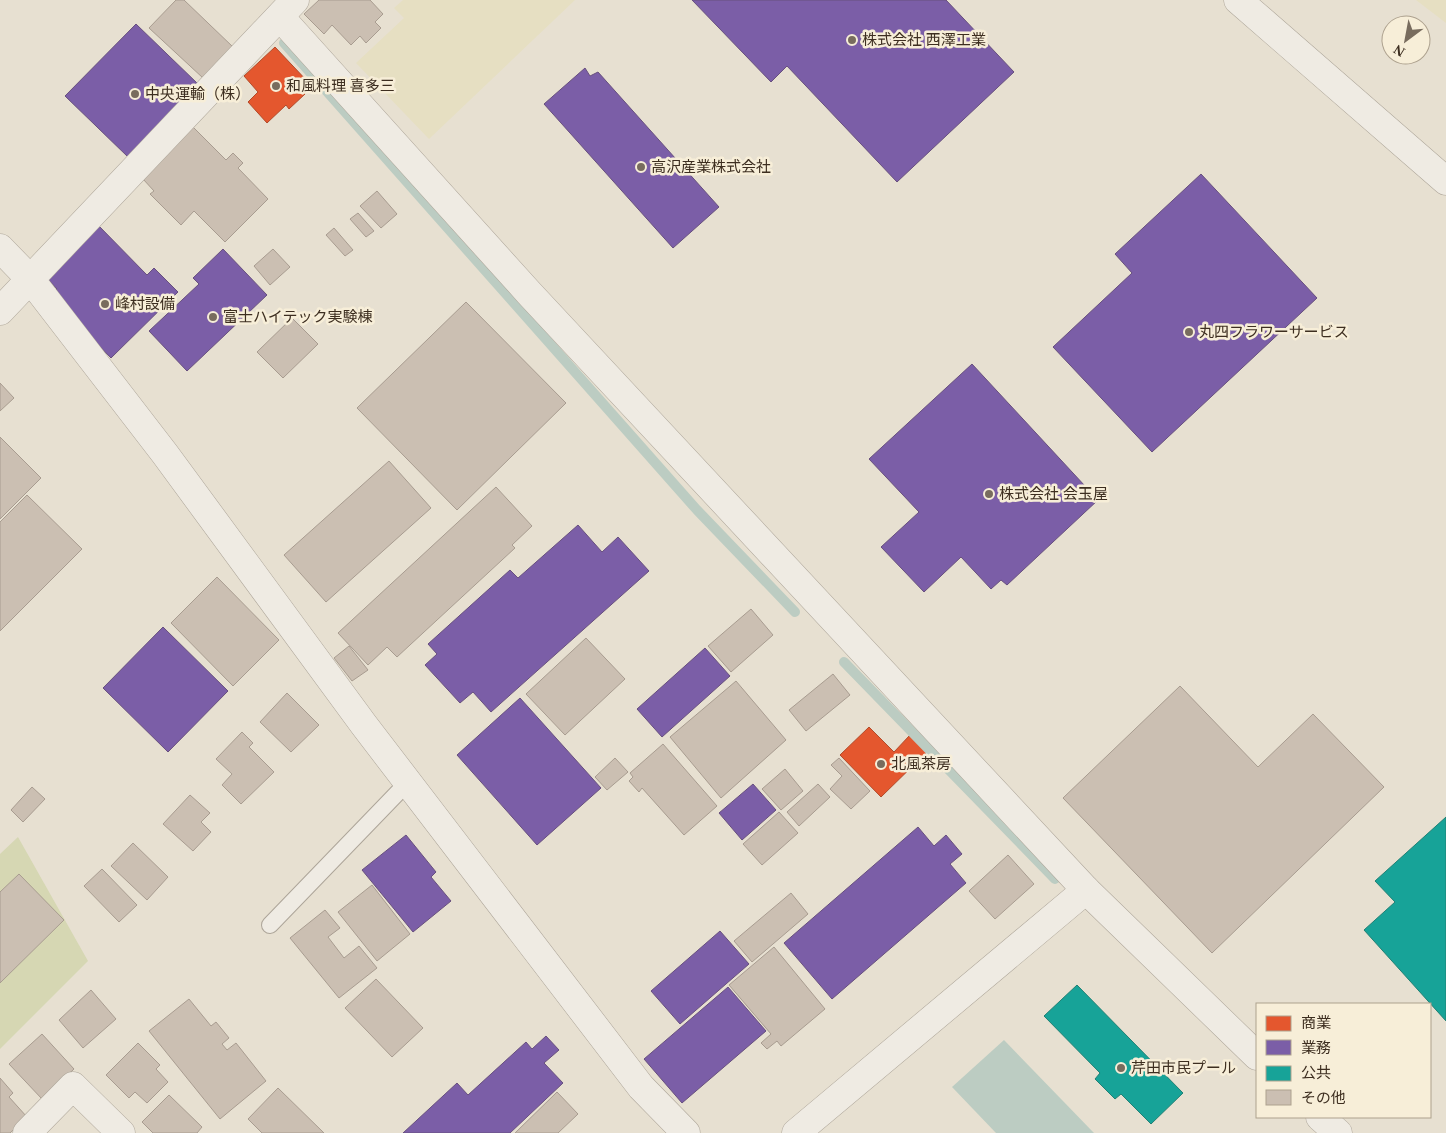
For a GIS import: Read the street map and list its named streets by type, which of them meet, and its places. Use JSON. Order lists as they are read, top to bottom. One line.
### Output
{"places":["株式会社 西澤工業","和風料理 喜多三","中央運輸（株）","高沢産業株式会社","峰村設備","富士ハイテック実験棟","丸四フラワーサービス","株式会社 会玉屋","北風茶房","芹田市民プール"],"legend":["商業","業務","公共","その他"],"north":"bottom left"}
